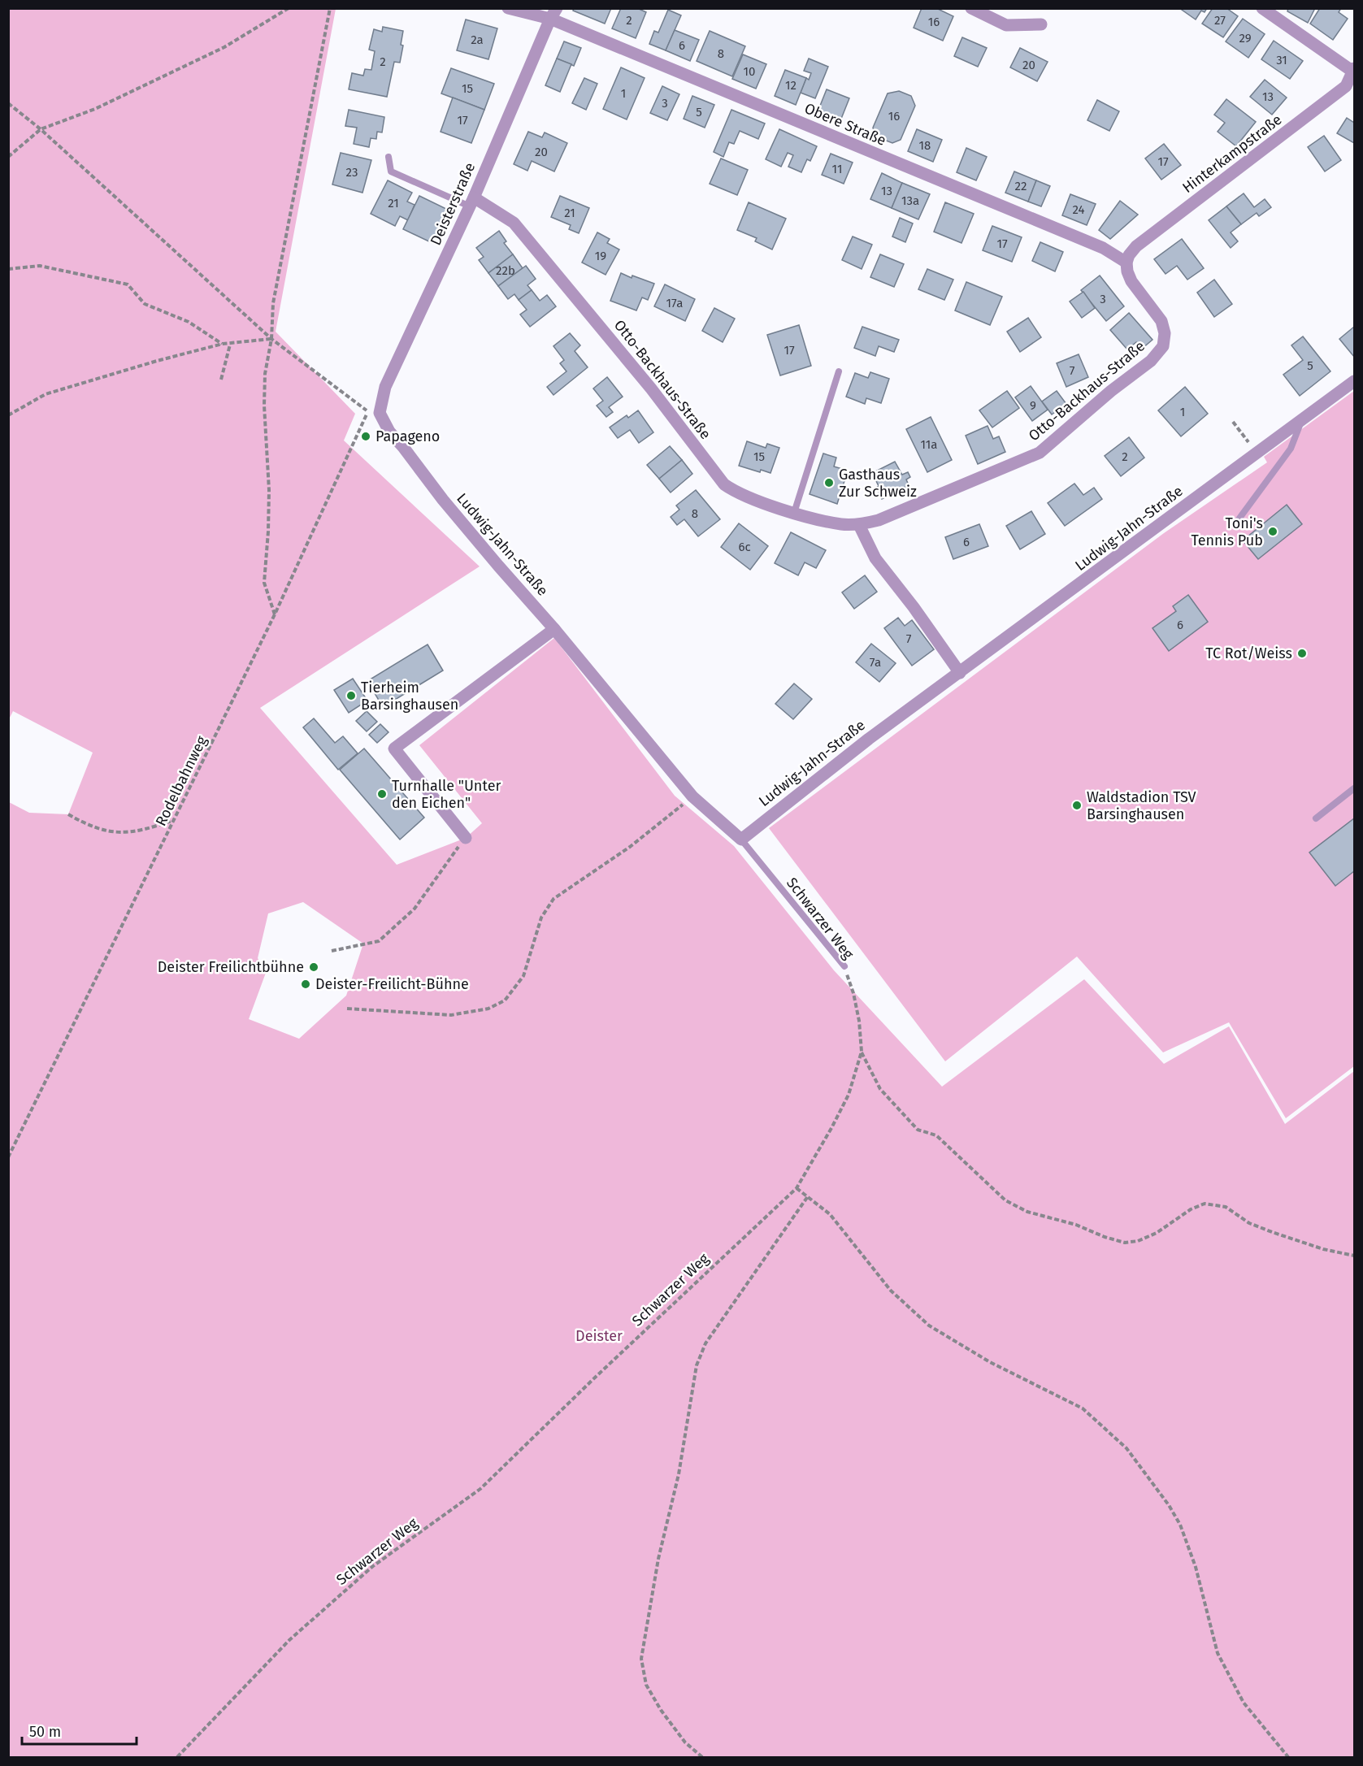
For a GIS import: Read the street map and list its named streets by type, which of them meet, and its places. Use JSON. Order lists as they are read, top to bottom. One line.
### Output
{"streets":{"street":["Obere Straße","Hinterkampstraße","Deisterstraße","Otto-Backhaus-Straße","Ludwig-Jahn-Straße"],"lane":["Schwarzer Weg"],"path":["Rodelbahnweg"]},"crossings":[["Obere Straße","Hinterkampstraße"],["Obere Straße","Deisterstraße"],["Obere Straße","Otto-Backhaus-Straße"],["Hinterkampstraße","Otto-Backhaus-Straße"],["Deisterstraße","Otto-Backhaus-Straße"],["Deisterstraße","Ludwig-Jahn-Straße"],["Deisterstraße","Rodelbahnweg"],["Ludwig-Jahn-Straße","Rodelbahnweg"],["Ludwig-Jahn-Straße","Schwarzer Weg"]],"parks":["Deister"],"places":["Papageno","Gasthaus Zur Schweiz","Toni's Tennis Pub","TC Rot/Weiss","Tierheim Barsinghausen","Turnhalle \"Unter den Eichen\"","Waldstadion TSV Barsinghausen","Deister Freilichtbühne","Deister-Freilicht-Bühne"],"house_numbers":["2","27","16","29","2a","6","8","31","2","20","10","12","15","1","13","3","5","16","17","18","20","17","11","23","22","13","13a","21","24","21","17","19","22b","3","17a","17","5","7","9","1","11a","15","2","8","6","6c","6","7","7a"],"scale_bar":"50 m"}
